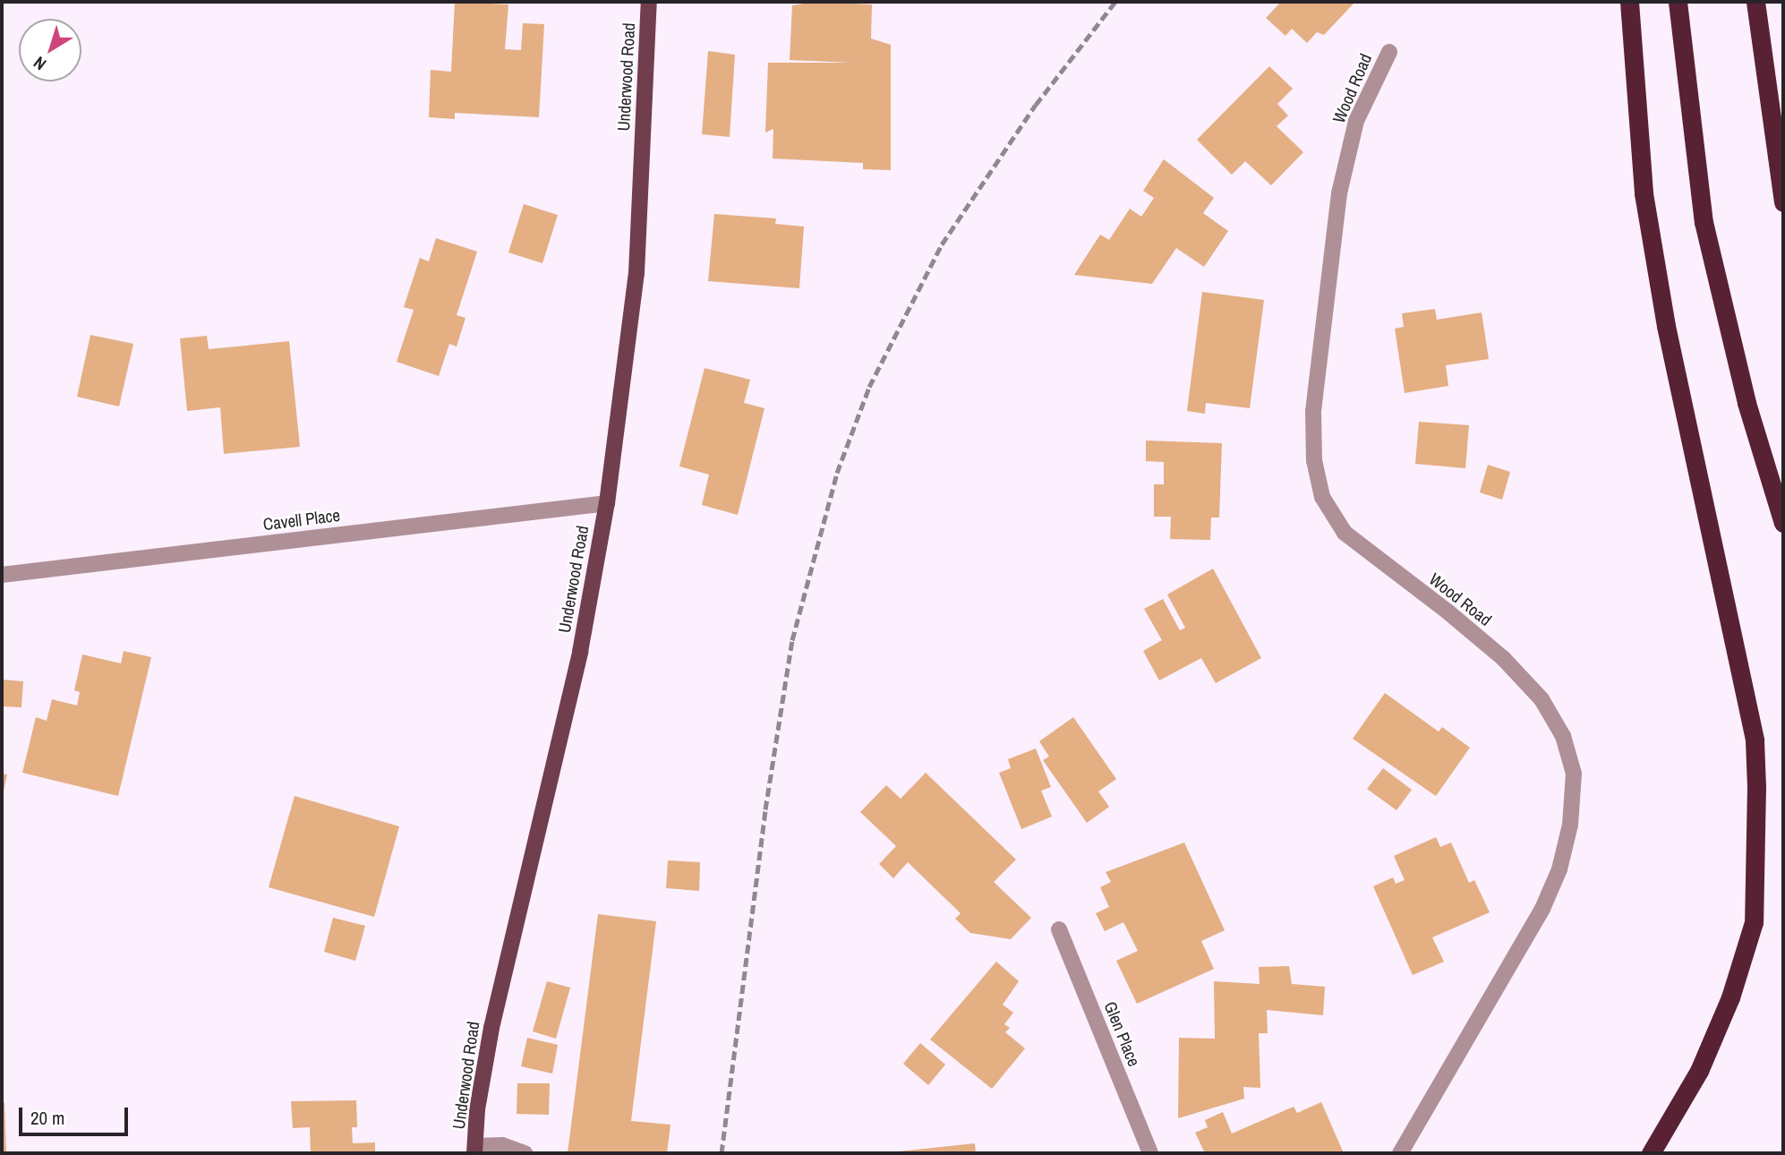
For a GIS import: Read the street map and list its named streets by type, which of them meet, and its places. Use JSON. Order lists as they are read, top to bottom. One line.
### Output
{"streets":{"main road":["Underwood Road"],"street":["Wood Road","Cavell Place","Glen Place"]},"crossings":[["Underwood Road","Cavell Place"]],"scale_bar":"20 m","north":"bottom left"}
